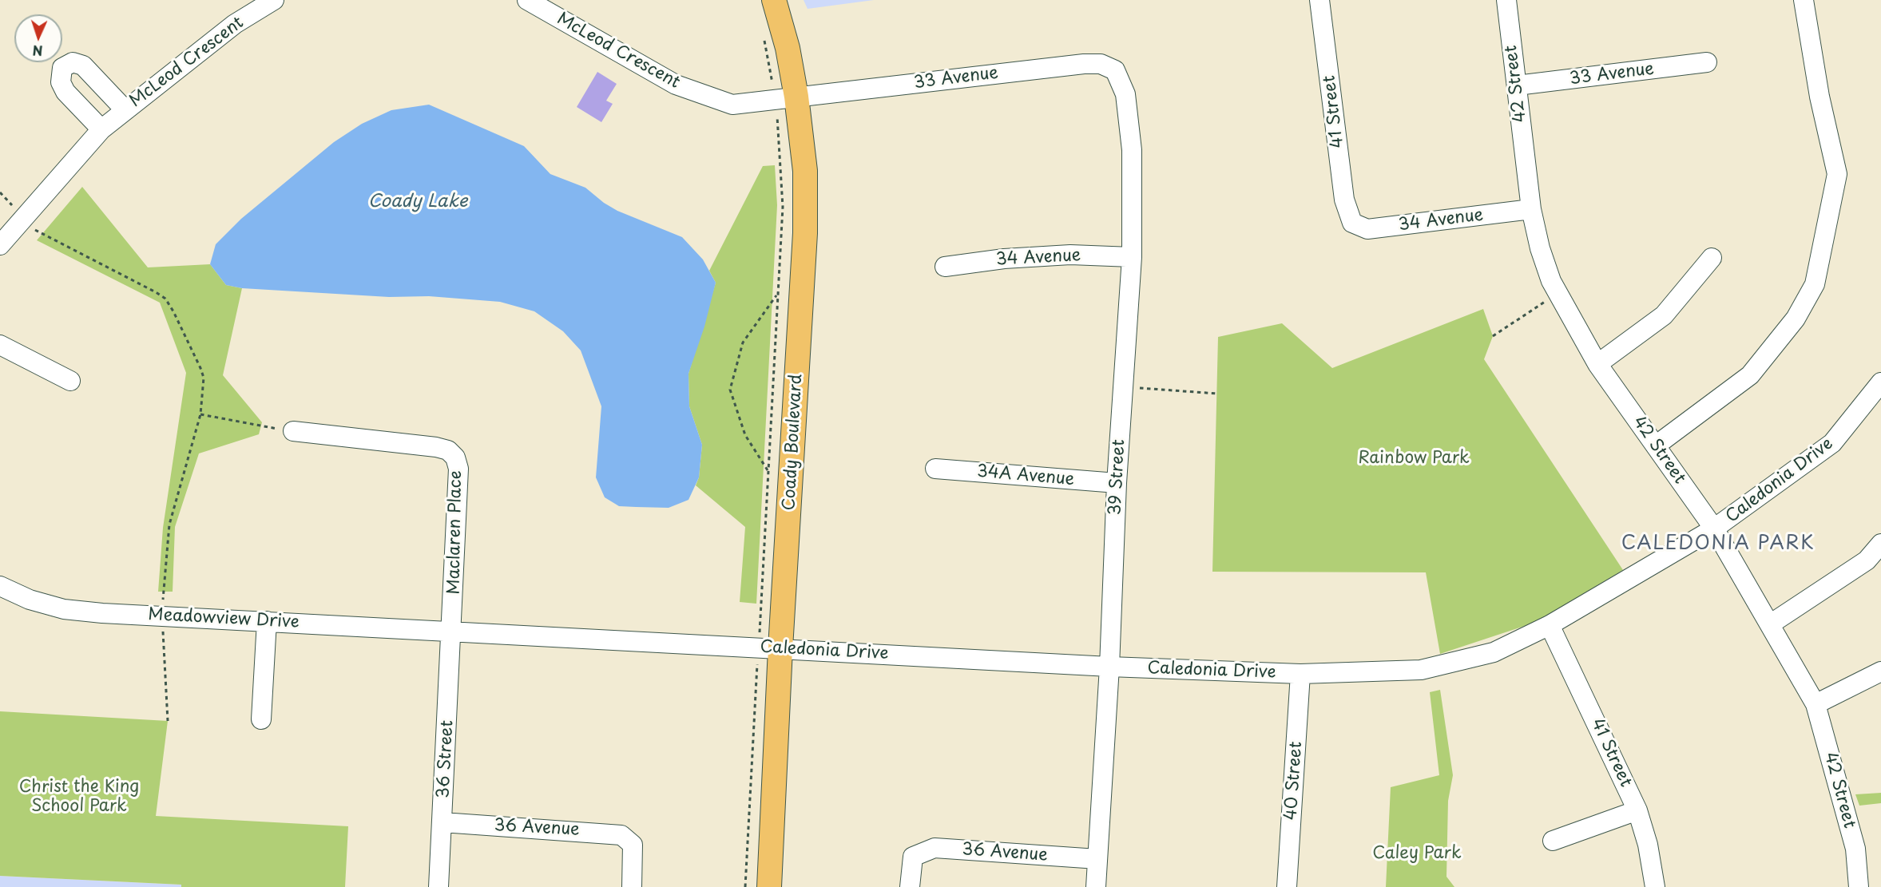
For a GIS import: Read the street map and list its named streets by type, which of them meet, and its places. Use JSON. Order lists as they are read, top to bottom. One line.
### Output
{"streets":{"main road":["Coady Boulevard"],"street":["McLeod Crescent","33 Avenue","42 Street","41 Street","34 Avenue","34A Avenue","39 Street","Caledonia Drive","Maclaren Place","Meadowview Drive","36 Street","40 Street","36 Avenue"]},"crossings":[["McLeod Crescent","33 Avenue"],["McLeod Crescent","Coady Boulevard"],["33 Avenue","42 Street"],["33 Avenue","Coady Boulevard"],["33 Avenue","39 Street"],["42 Street","34 Avenue"],["42 Street","Caledonia Drive"],["41 Street","34 Avenue"],["41 Street","Caledonia Drive"],["34 Avenue","39 Street"],["Coady Boulevard","Caledonia Drive"],["34A Avenue","39 Street"],["39 Street","Caledonia Drive"],["39 Street","36 Avenue"],["Caledonia Drive","Maclaren Place"],["Caledonia Drive","Meadowview Drive"],["Caledonia Drive","36 Street"],["Caledonia Drive","40 Street"],["Maclaren Place","Meadowview Drive"],["Maclaren Place","36 Street"],["Meadowview Drive","36 Street"],["36 Street","36 Avenue"]],"districts":["CALEDONIA PARK"],"water":["Coady Lake"],"parks":["Rainbow Park","Christ the King School Park","Caley Park"],"north":"bottom"}
